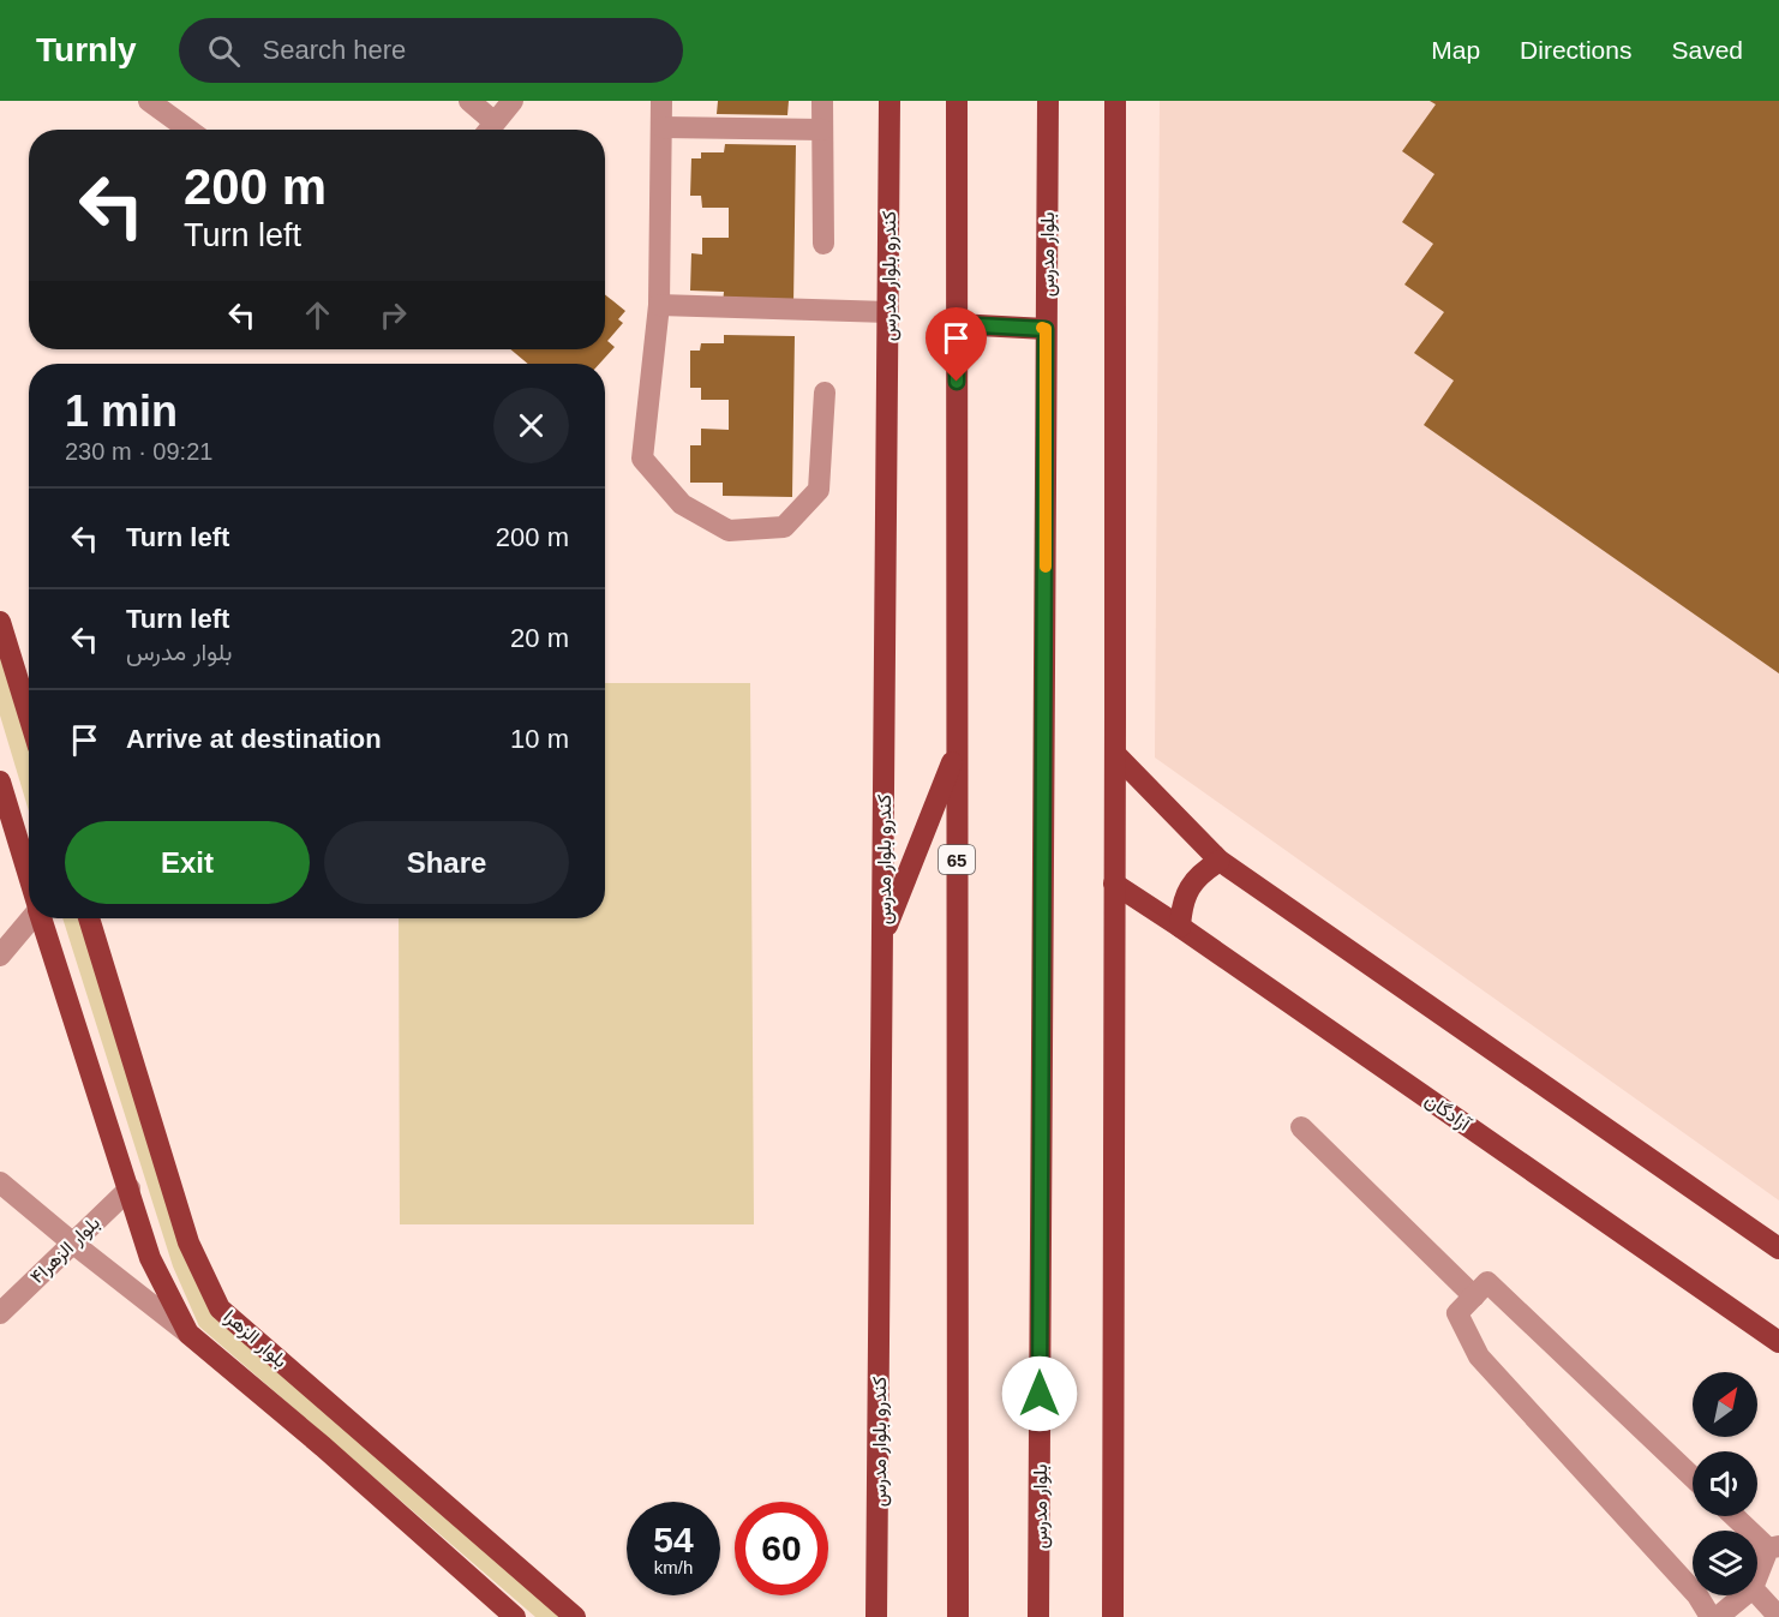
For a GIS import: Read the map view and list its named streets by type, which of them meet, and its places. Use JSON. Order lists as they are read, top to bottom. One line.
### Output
{"streets":{"main road":["بلوار مدرس","کندرو بلوار مدرس","65","آزادگان","بلوار الزهرا"],"street":["بلوار الزهرا۴"]},"crossings":[["بلوار الزهرا۴","بلوار الزهرا"]],"north":"top right","page":{"header":"Turnly","search":"Search here","nav":["Map","Directions","Saved"],"turn":["200 m","Turn left"],"heading":["1 min","230 m · 09:21"],"list":[{"name":"Turn left","value":"200 m"},{"name":"Turn left","note":"بلوار مدرس","value":"20 m"},{"name":"Arrive at destination","value":"10 m"}],"buttons":["Exit","Share"],"speed":"54 km/h","limit":"60"}}
